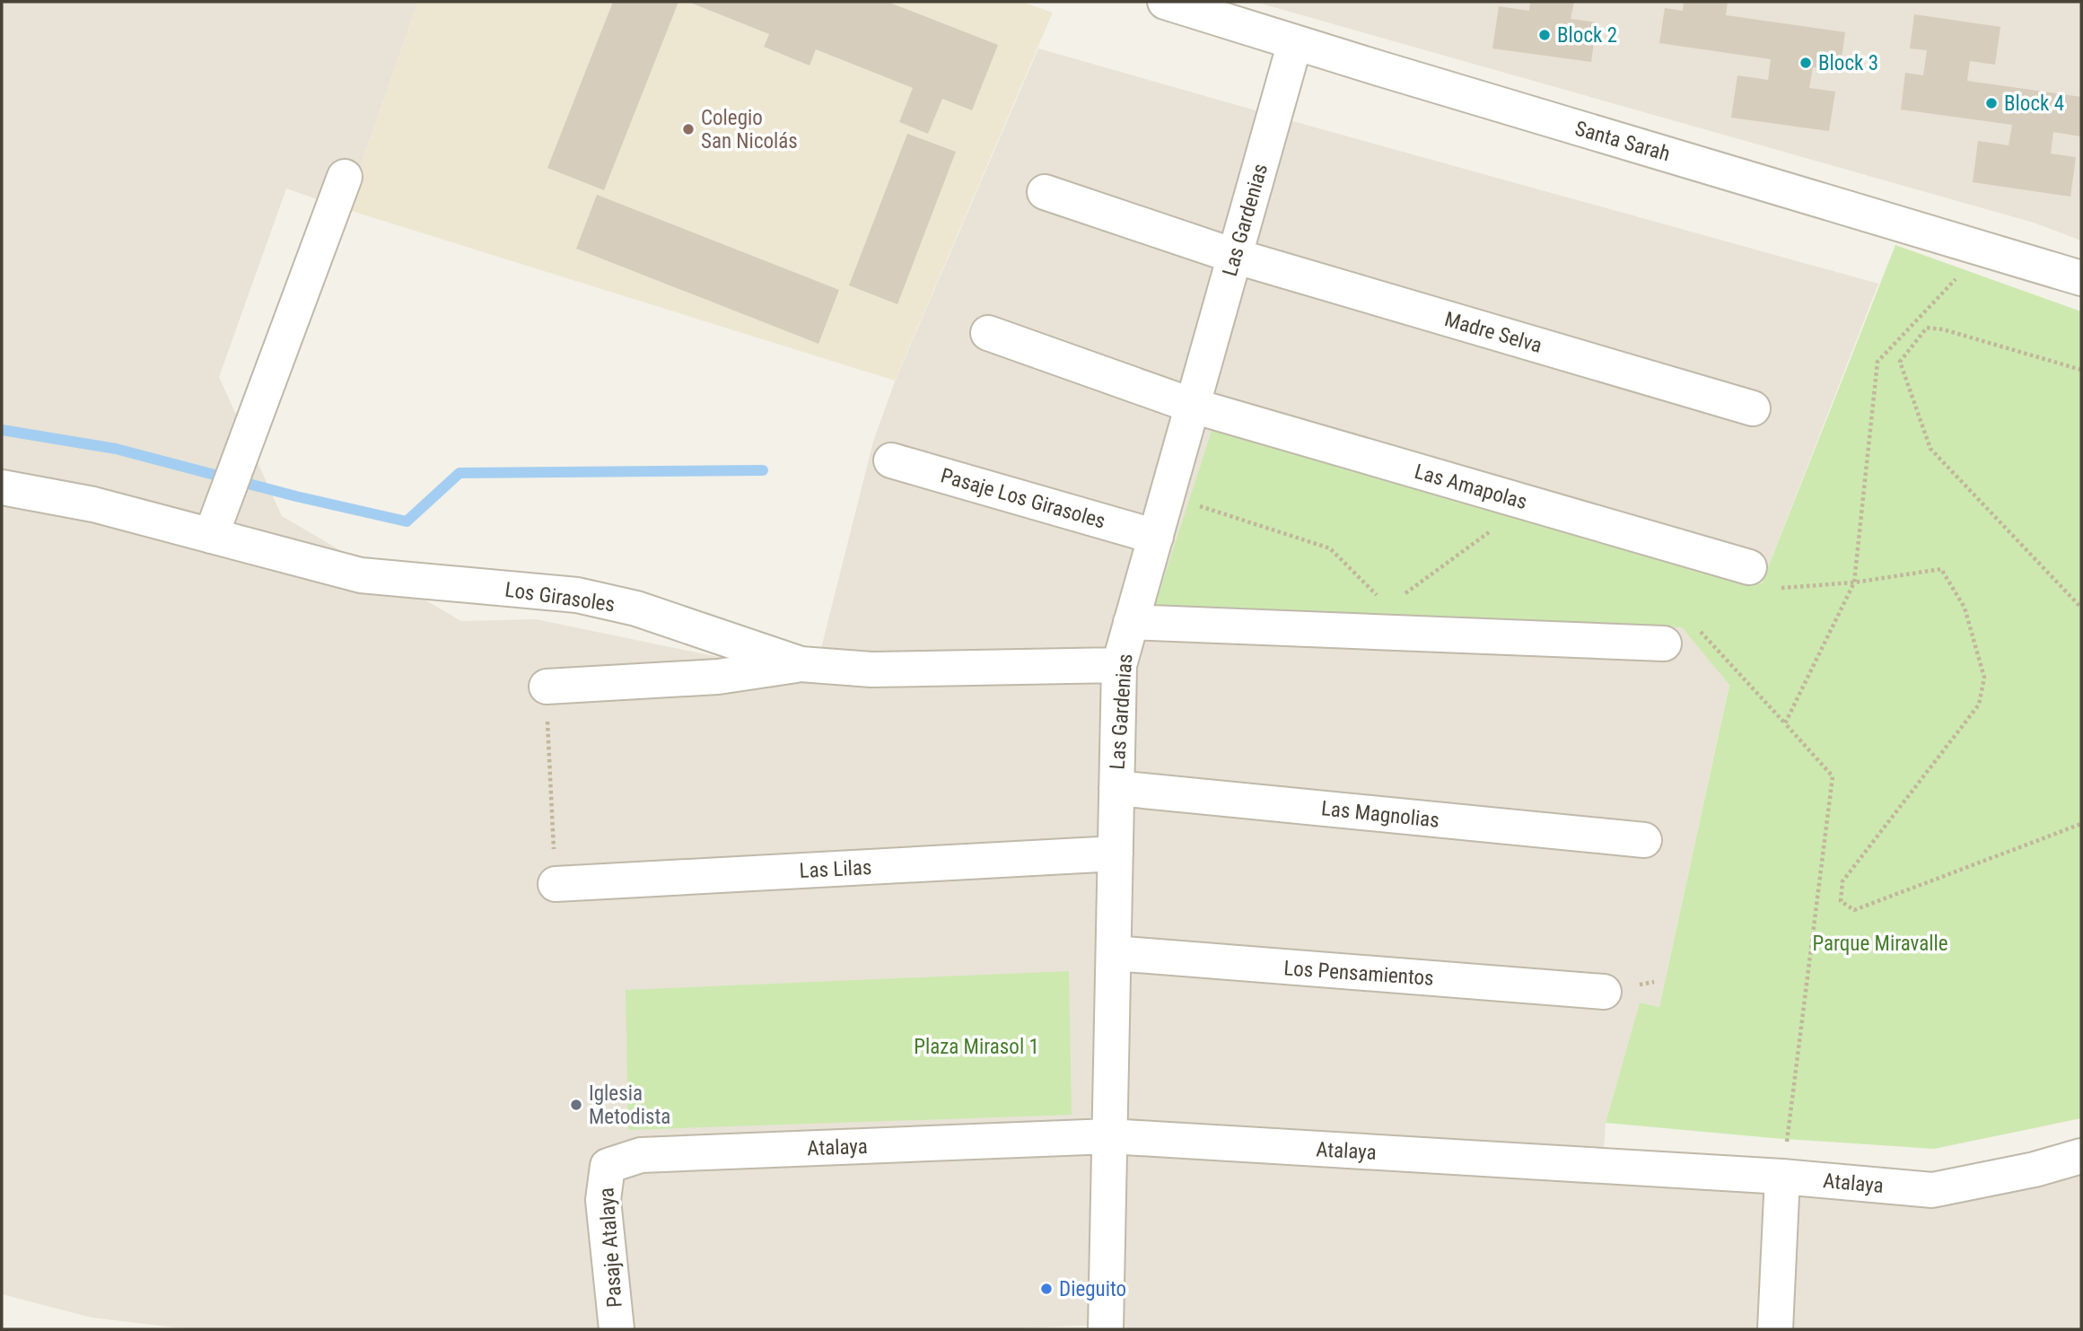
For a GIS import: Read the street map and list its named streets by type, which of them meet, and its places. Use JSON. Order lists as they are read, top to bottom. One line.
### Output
{"streets":{"street":["Santa Sarah","Las Gardenias","Madre Selva","Las Amapolas","Pasaje Los Girasoles","Los Girasoles","Las Magnolias","Las Lilas","Los Pensamientos","Atalaya","Pasaje Atalaya"]},"crossings":[["Santa Sarah","Las Gardenias"],["Las Gardenias","Madre Selva"],["Las Gardenias","Las Amapolas"],["Las Gardenias","Pasaje Los Girasoles"],["Las Gardenias","Los Girasoles"],["Las Gardenias","Las Magnolias"],["Las Gardenias","Las Lilas"],["Las Gardenias","Los Pensamientos"],["Las Gardenias","Atalaya"],["Atalaya","Pasaje Atalaya"]],"parks":["Parque Miravalle","Plaza Mirasol 1"],"places":["Block 2","Block 3","Block 4","Colegio San Nicolás","Iglesia Metodista","Dieguito"]}
